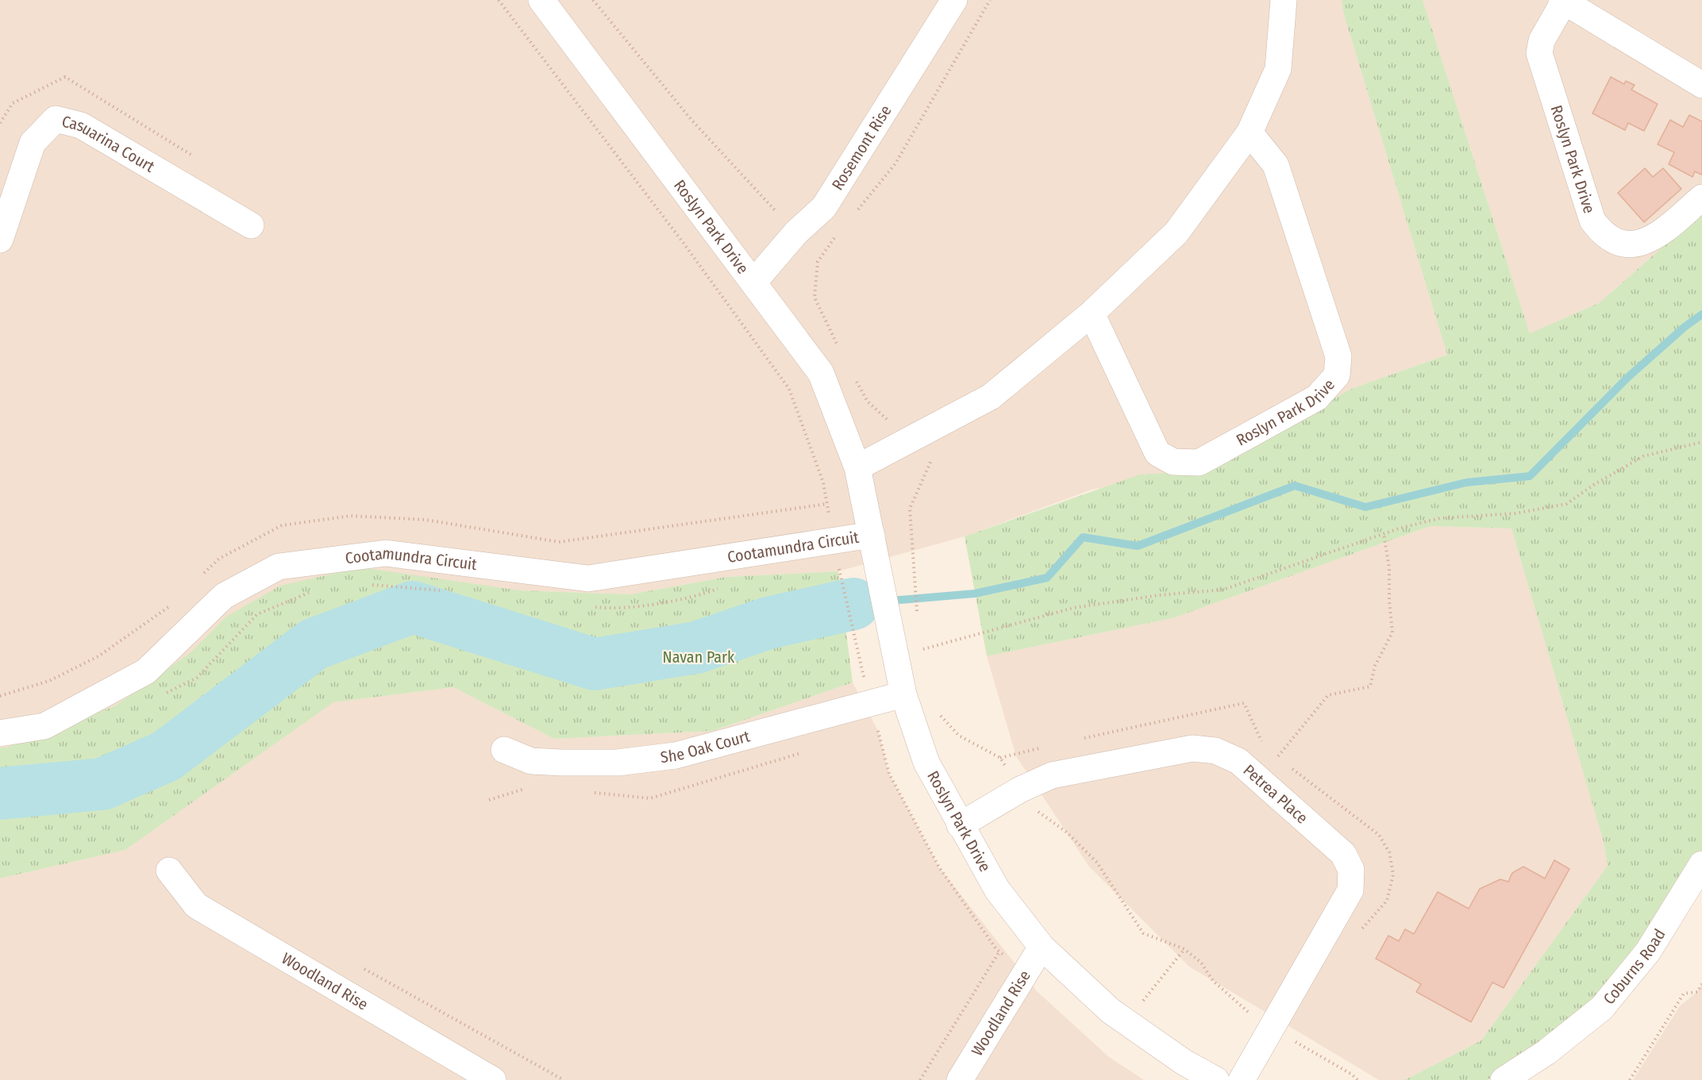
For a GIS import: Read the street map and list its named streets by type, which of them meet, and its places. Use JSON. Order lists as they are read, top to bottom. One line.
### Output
{"streets":{"street":["Casuarina Court","Rosemont Rise","Roslyn Park Drive","Cootamundra Circuit","She Oak Court","Petrea Place","Coburns Road","Woodland Rise"]},"crossings":[["Rosemont Rise","Roslyn Park Drive"],["Roslyn Park Drive","Cootamundra Circuit"],["Roslyn Park Drive","She Oak Court"],["Roslyn Park Drive","Petrea Place"],["Roslyn Park Drive","Woodland Rise"]],"parks":["Navan Park"]}
